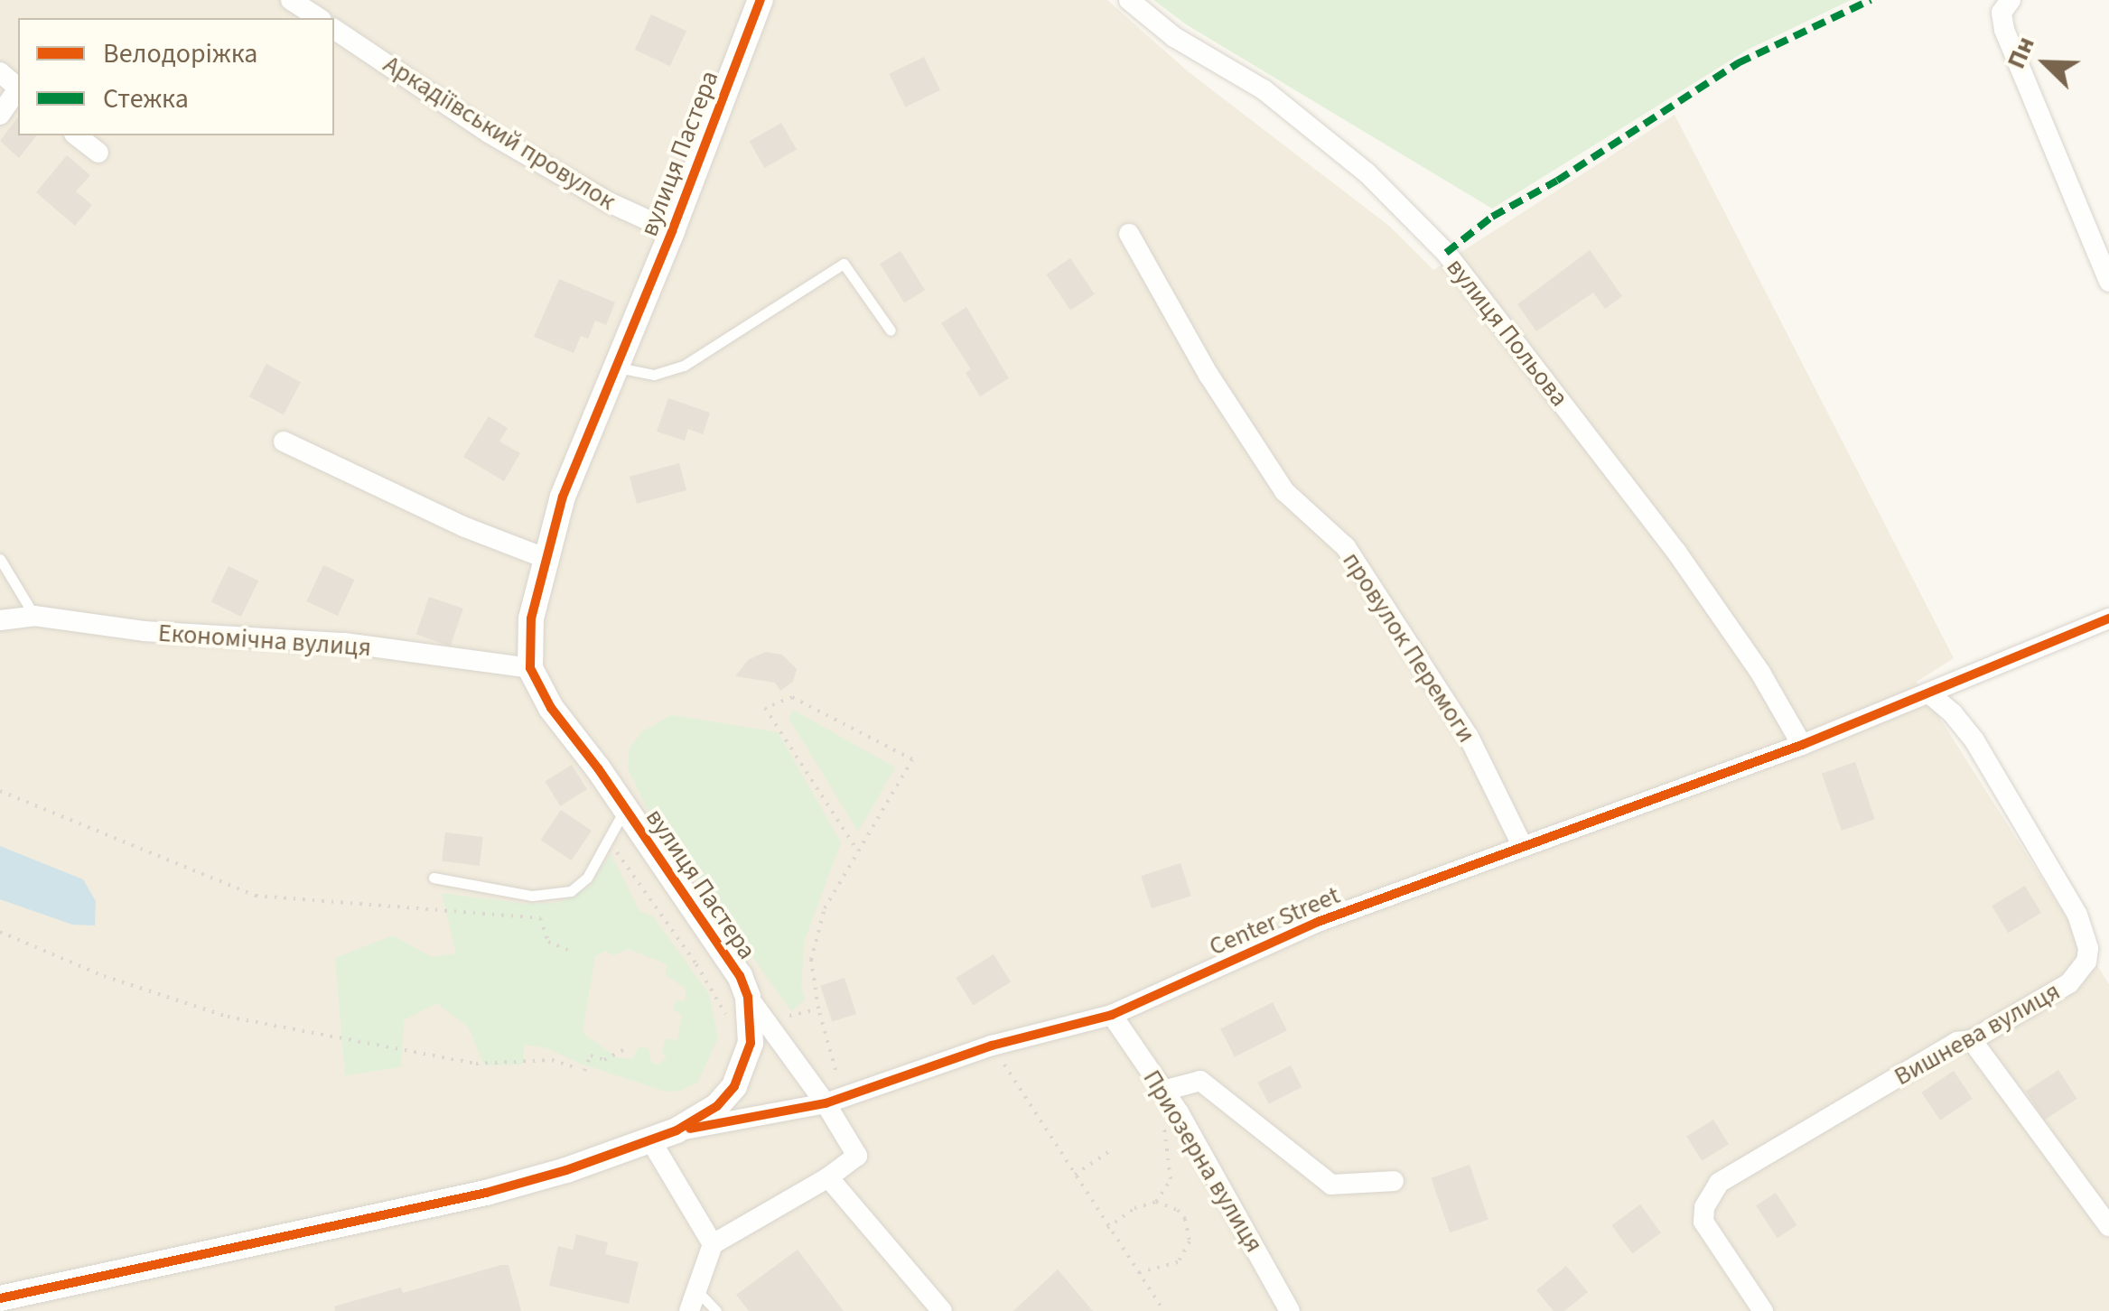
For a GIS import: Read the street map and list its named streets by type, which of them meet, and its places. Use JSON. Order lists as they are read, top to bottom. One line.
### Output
{"streets":{"street":["Аркадіївський провулок","вулиця Пастера","вулиця Польова","Економічна вулиця","провулок Перемоги","Center Street","Вишнева вулиця","Приозерна вулиця"]},"crossings":[["Аркадіївський провулок","вулиця Пастера"],["вулиця Пастера","Економічна вулиця"],["вулиця Пастера","Center Street"],["вулиця Польова","Center Street"],["провулок Перемоги","Center Street"],["Center Street","Вишнева вулиця"],["Center Street","Приозерна вулиця"]],"legend":["Велодоріжка","Стежка"],"north":"top left"}
